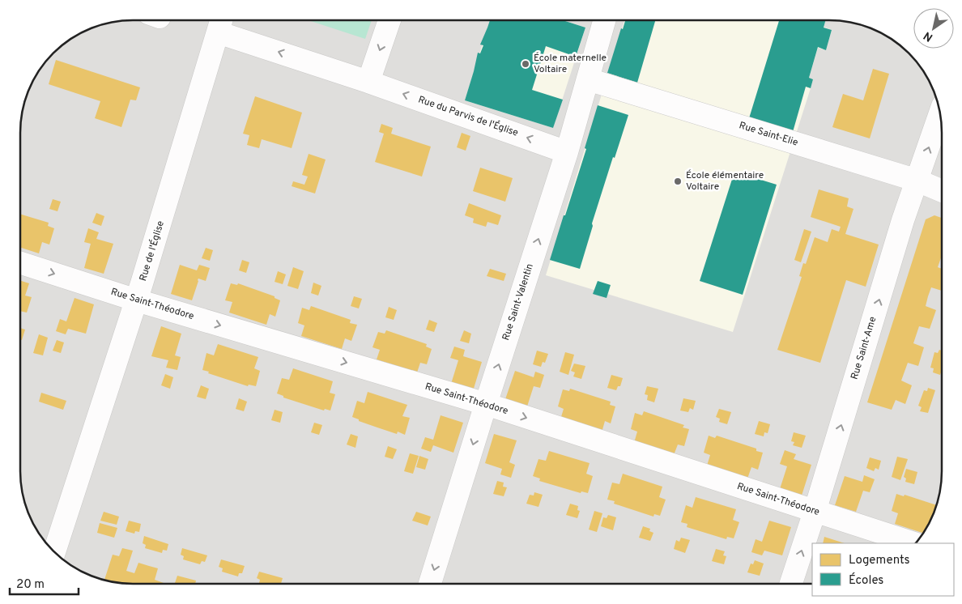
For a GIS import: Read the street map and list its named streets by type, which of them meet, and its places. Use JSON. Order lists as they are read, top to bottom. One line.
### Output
{"streets":{"street":["Rue du Parvis de l'Église","Rue Saint-Elie","Rue de l'Église","Rue Saint-Valentin","Rue Saint-Théodore","Rue Saint-Ame"]},"crossings":[["Rue du Parvis de l'Église","Rue de l'Église"],["Rue du Parvis de l'Église","Rue Saint-Valentin"],["Rue Saint-Elie","Rue Saint-Valentin"],["Rue Saint-Elie","Rue Saint-Ame"],["Rue de l'Église","Rue Saint-Théodore"],["Rue Saint-Valentin","Rue Saint-Théodore"],["Rue Saint-Théodore","Rue Saint-Ame"]],"one_way":["Rue du Parvis de l'Église","Rue Saint-Théodore","Rue Saint-Ame"],"places":["École maternelle Voltaire","École élémentaire Voltaire"],"legend":["Logements","Écoles"],"scale_bar":"20 m","north":"bottom left"}
